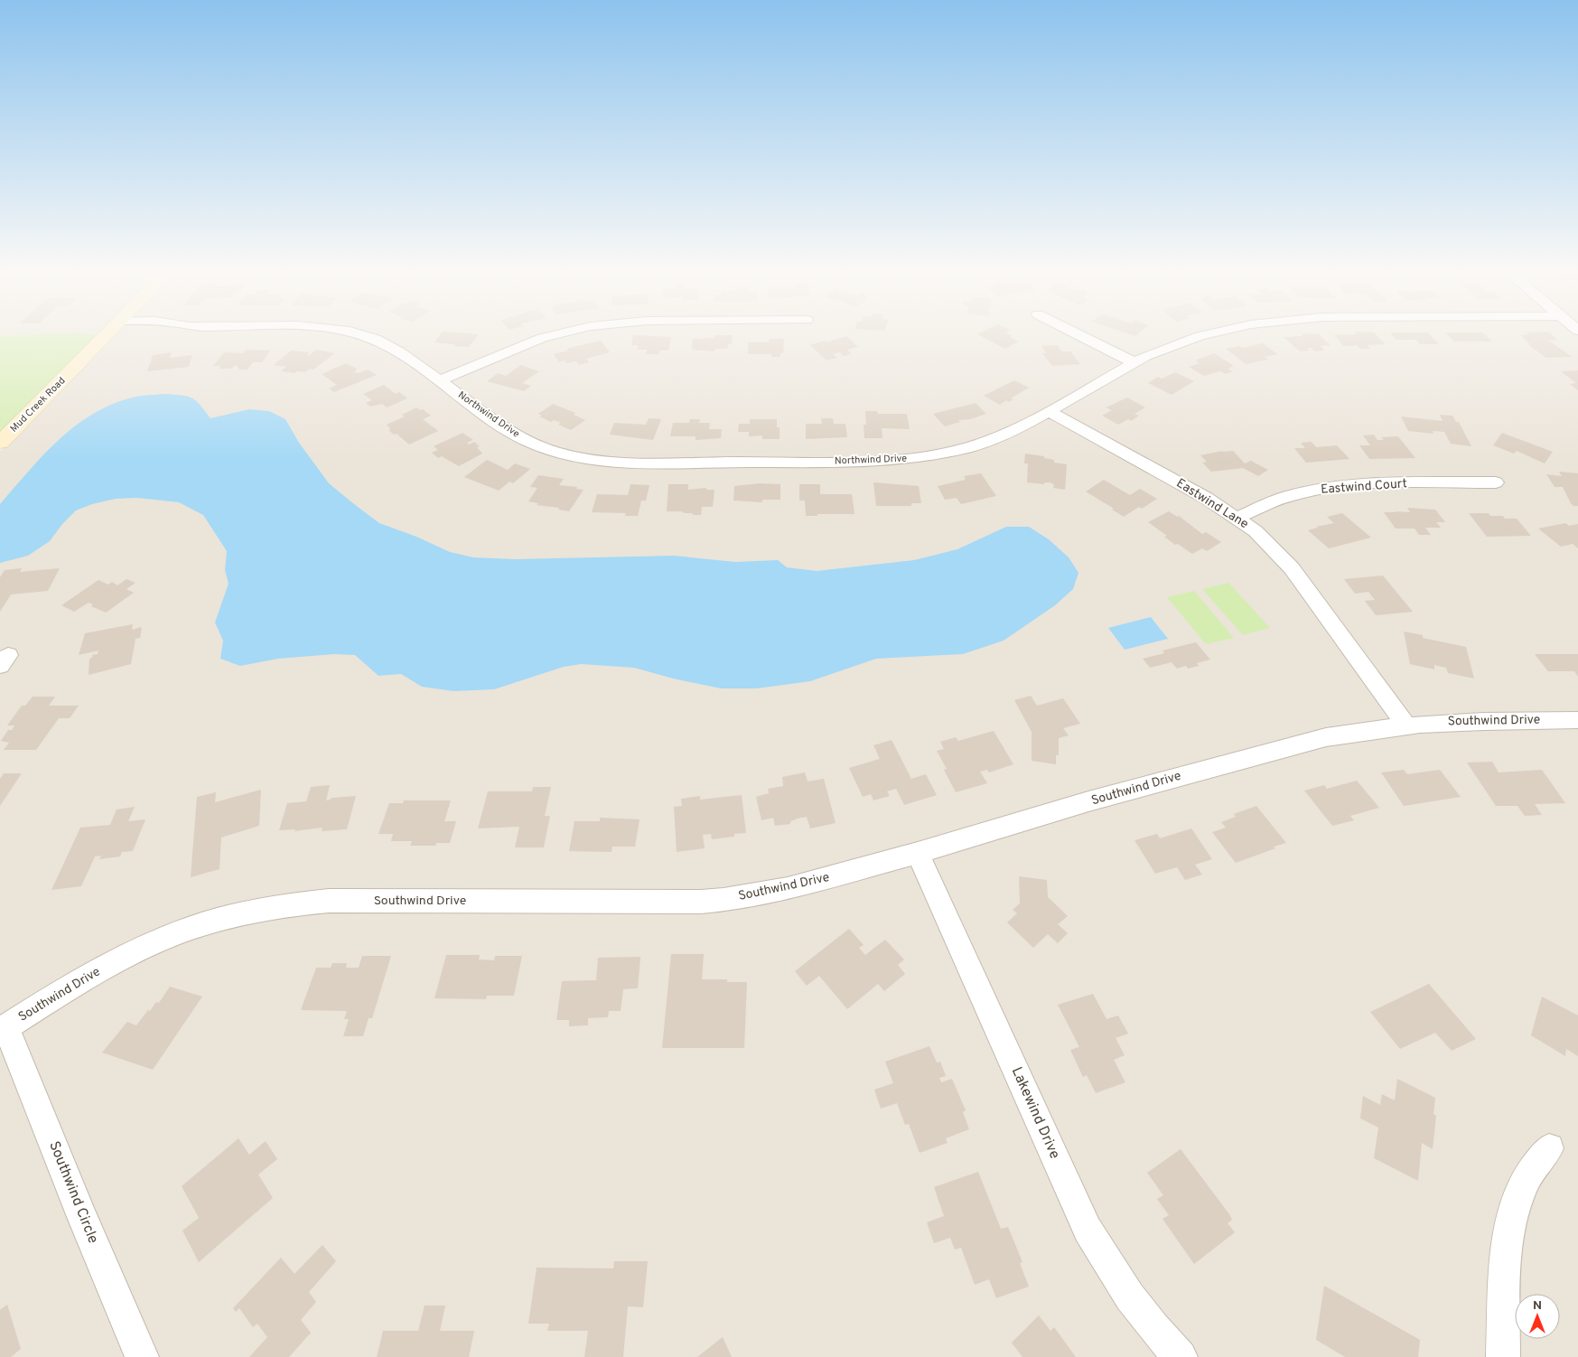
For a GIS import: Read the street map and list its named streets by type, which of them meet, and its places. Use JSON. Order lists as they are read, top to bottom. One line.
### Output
{"streets":{"street":["Mud Creek Road","Northwind Drive","Eastwind Court","Eastwind Lane","Southwind Drive","Lakewind Drive","Southwind Circle"]},"crossings":[["Northwind Drive","Eastwind Lane"],["Eastwind Court","Eastwind Lane"],["Eastwind Lane","Southwind Drive"],["Southwind Drive","Lakewind Drive"],["Southwind Drive","Southwind Circle"]],"north":"top"}
